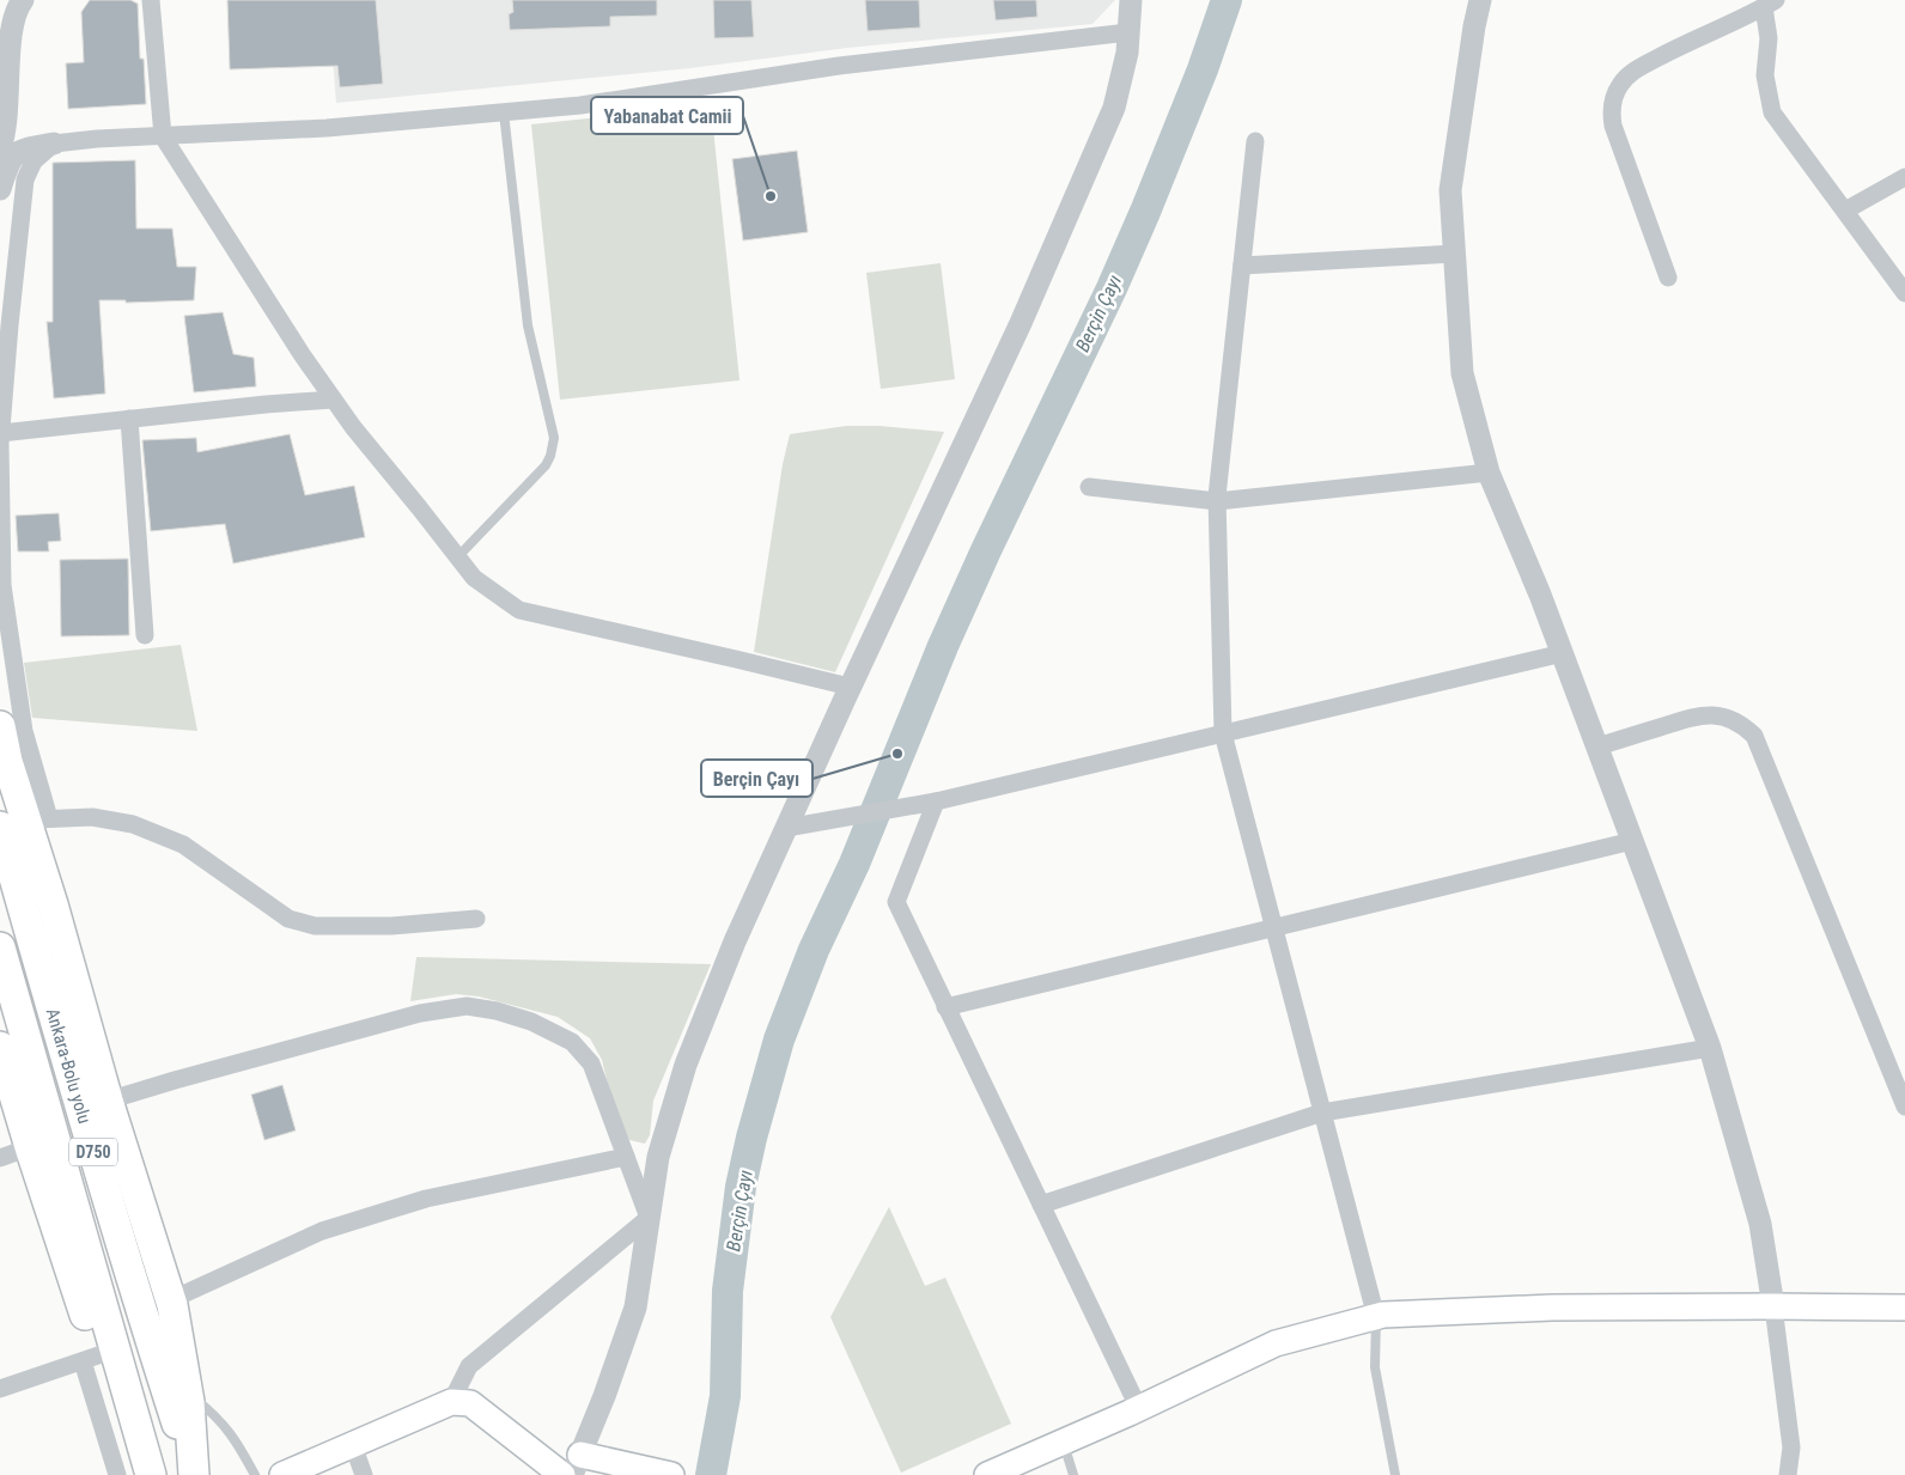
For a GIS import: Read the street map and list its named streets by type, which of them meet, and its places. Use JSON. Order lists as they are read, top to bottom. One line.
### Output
{"streets":{"highway":["Ankara-Bolu yolu","D750"]},"water":["Berçin Çayı"],"places":["Yabanabat Camii","Berçin Çayı"]}
